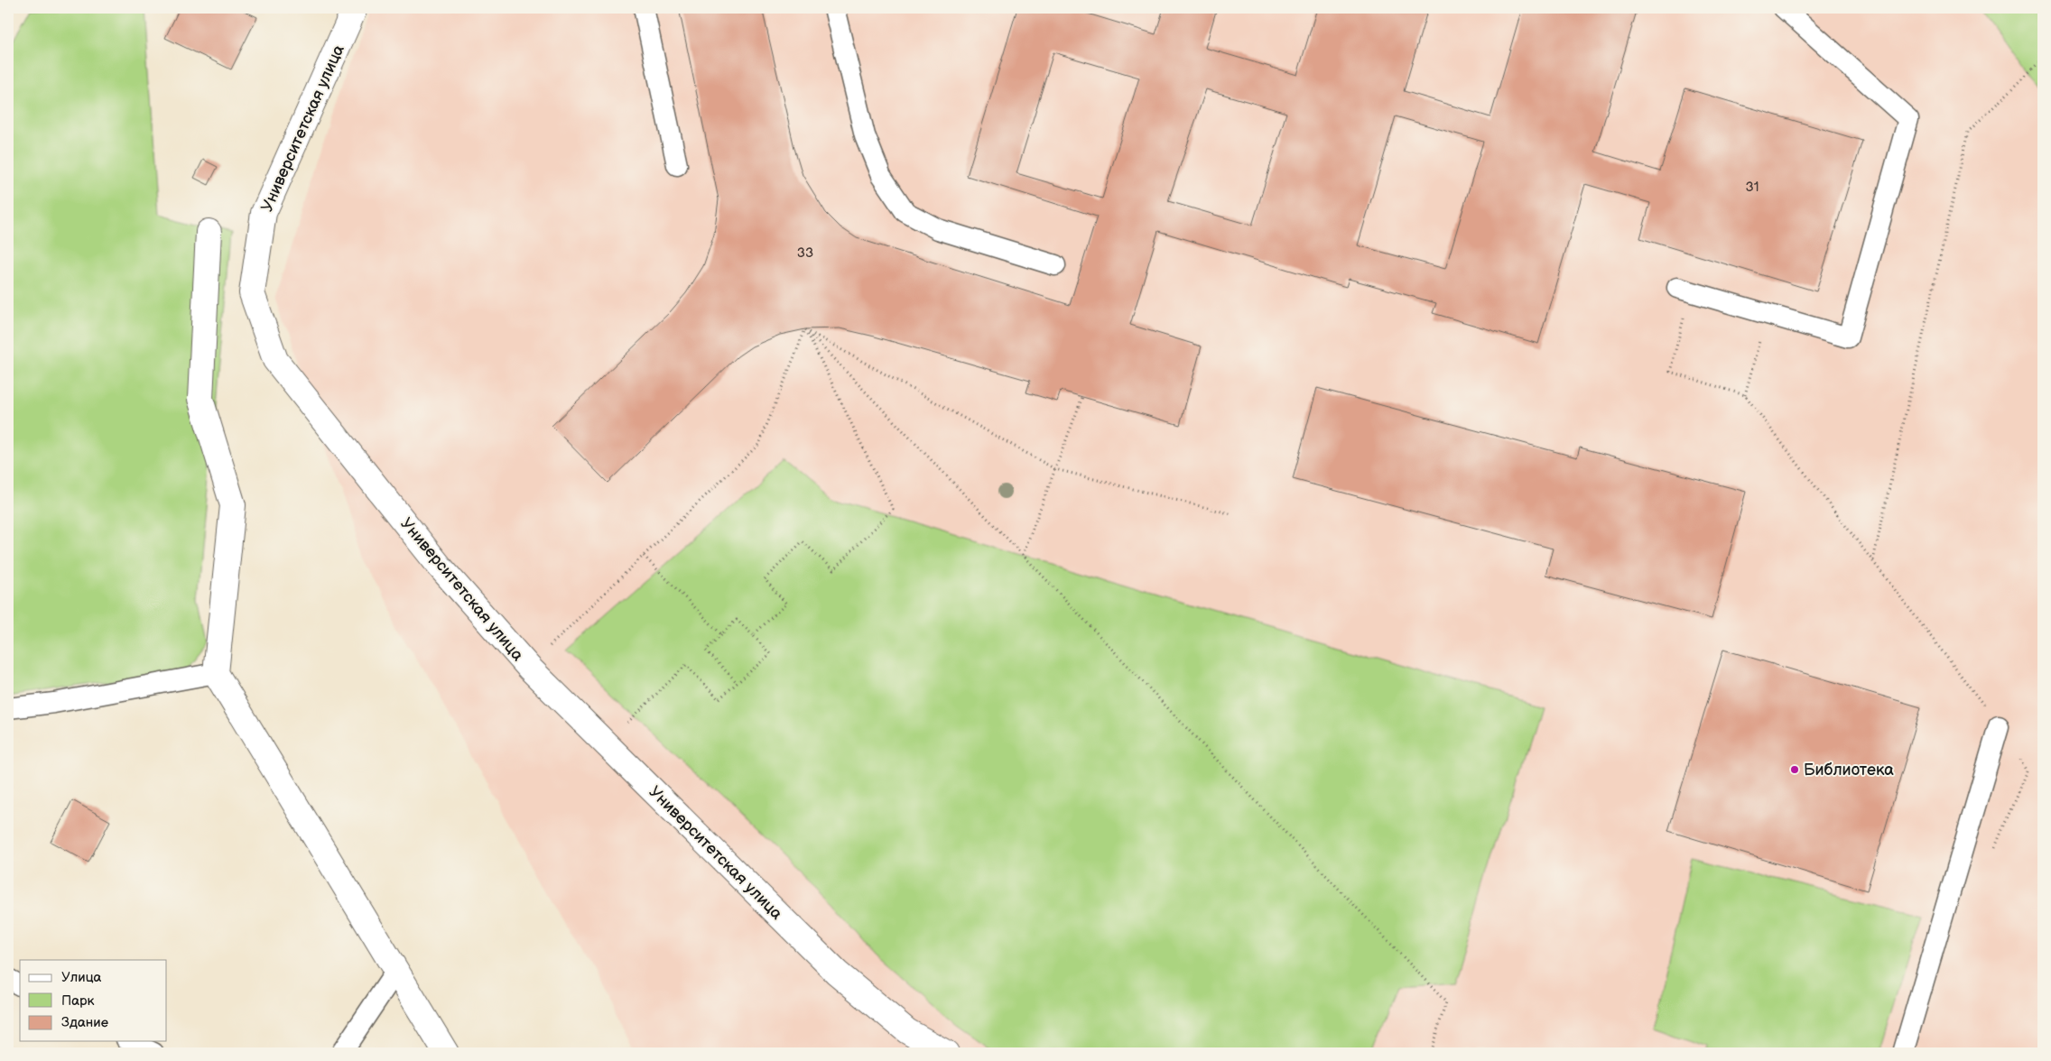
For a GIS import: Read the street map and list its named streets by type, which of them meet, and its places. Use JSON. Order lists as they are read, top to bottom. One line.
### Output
{"streets":{"street":["Университетская улица"]},"places":["Библиотека"],"house_numbers":["31","33"],"legend":["Улица","Парк","Здание"]}
